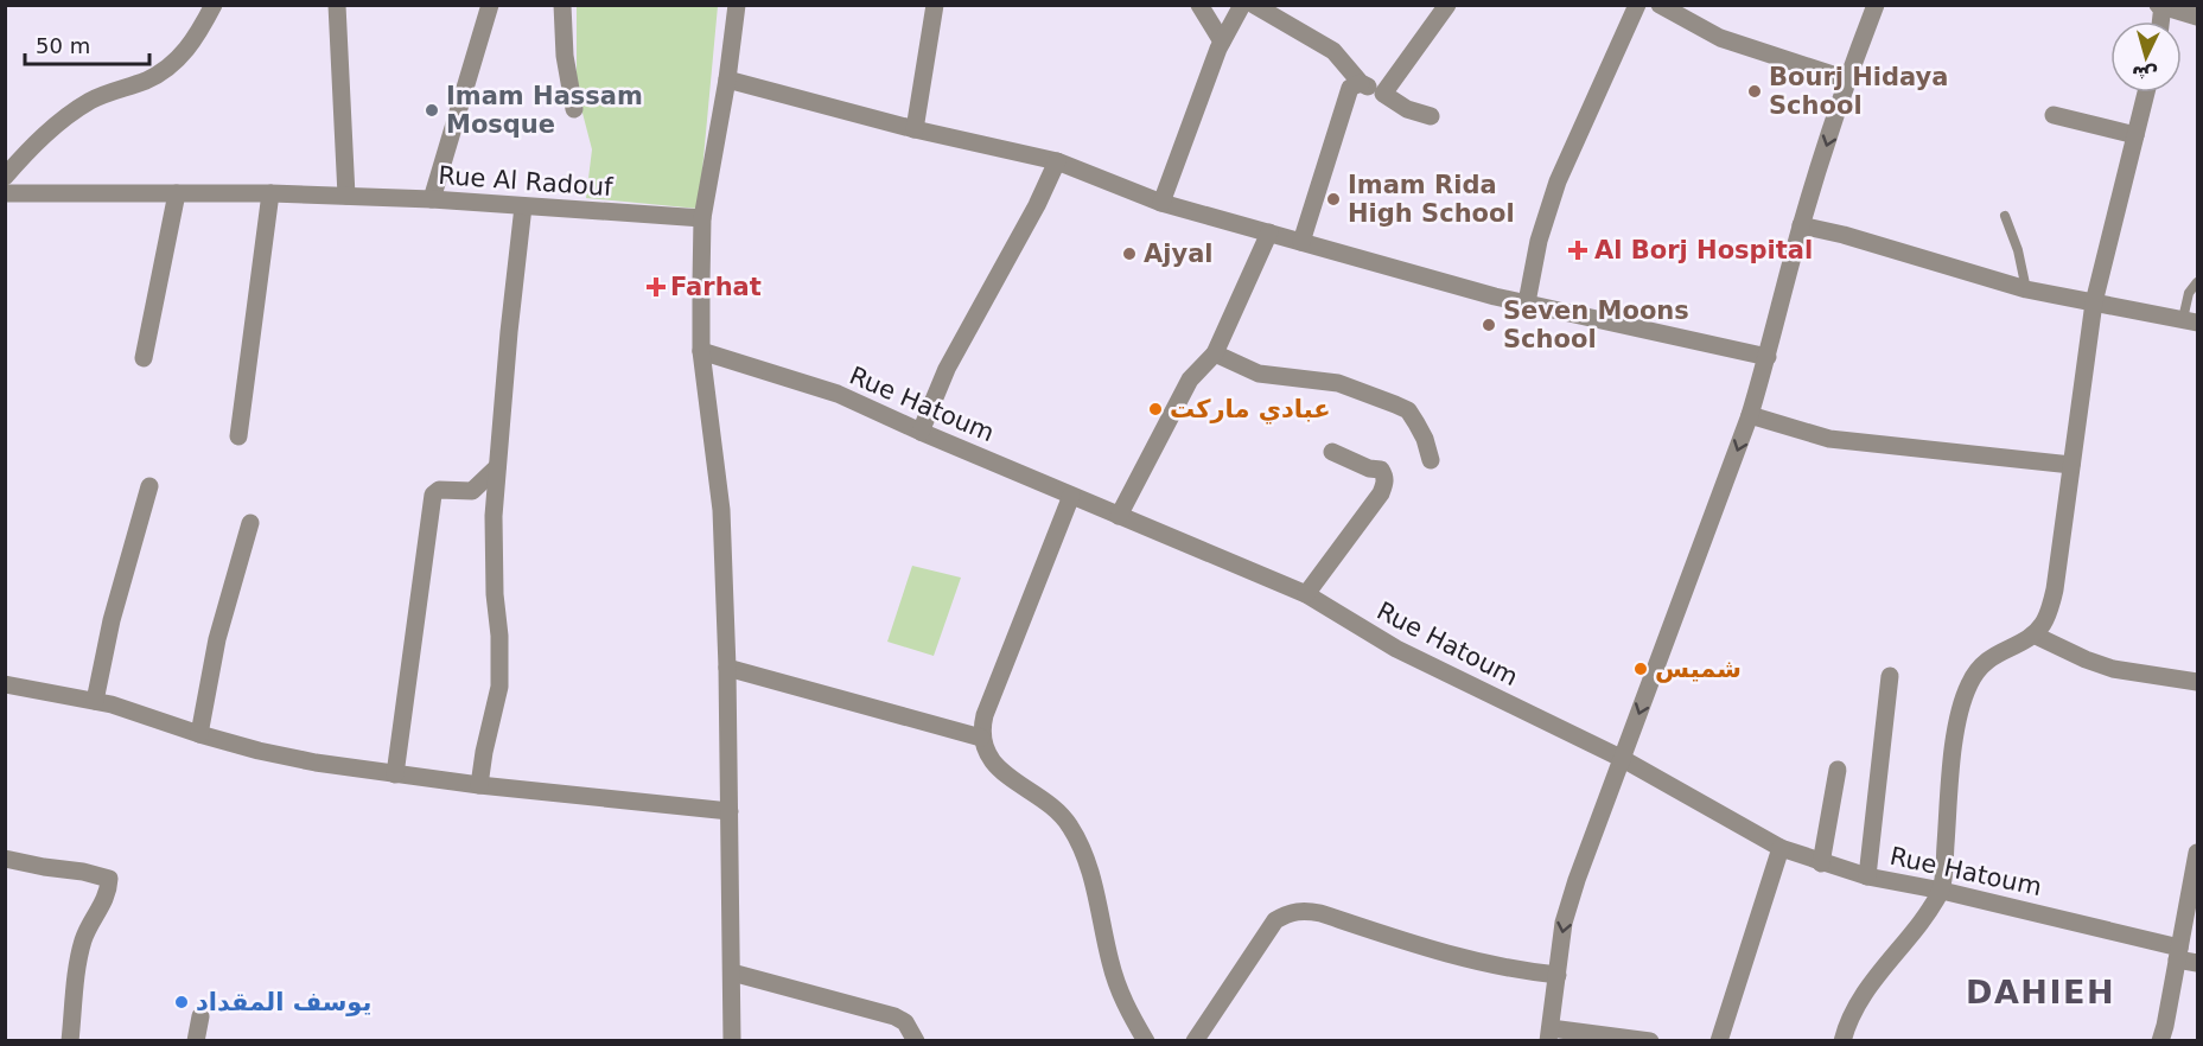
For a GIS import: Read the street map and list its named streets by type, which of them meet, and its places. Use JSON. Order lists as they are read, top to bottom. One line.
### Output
{"streets":{"street":["Rue Al Radouf","Rue Hatoum"]},"districts":["DAHIEH"],"places":{"other":["Bourj Hidaya School","Imam Hassam Mosque","Imam Rida High School","Ajyal","Seven Moons School","عبادي ماركت","شميس","يوسف المقداد"],"health":["Al Borj Hospital","Farhat"]},"scale_bar":"50 m","north":"bottom"}
